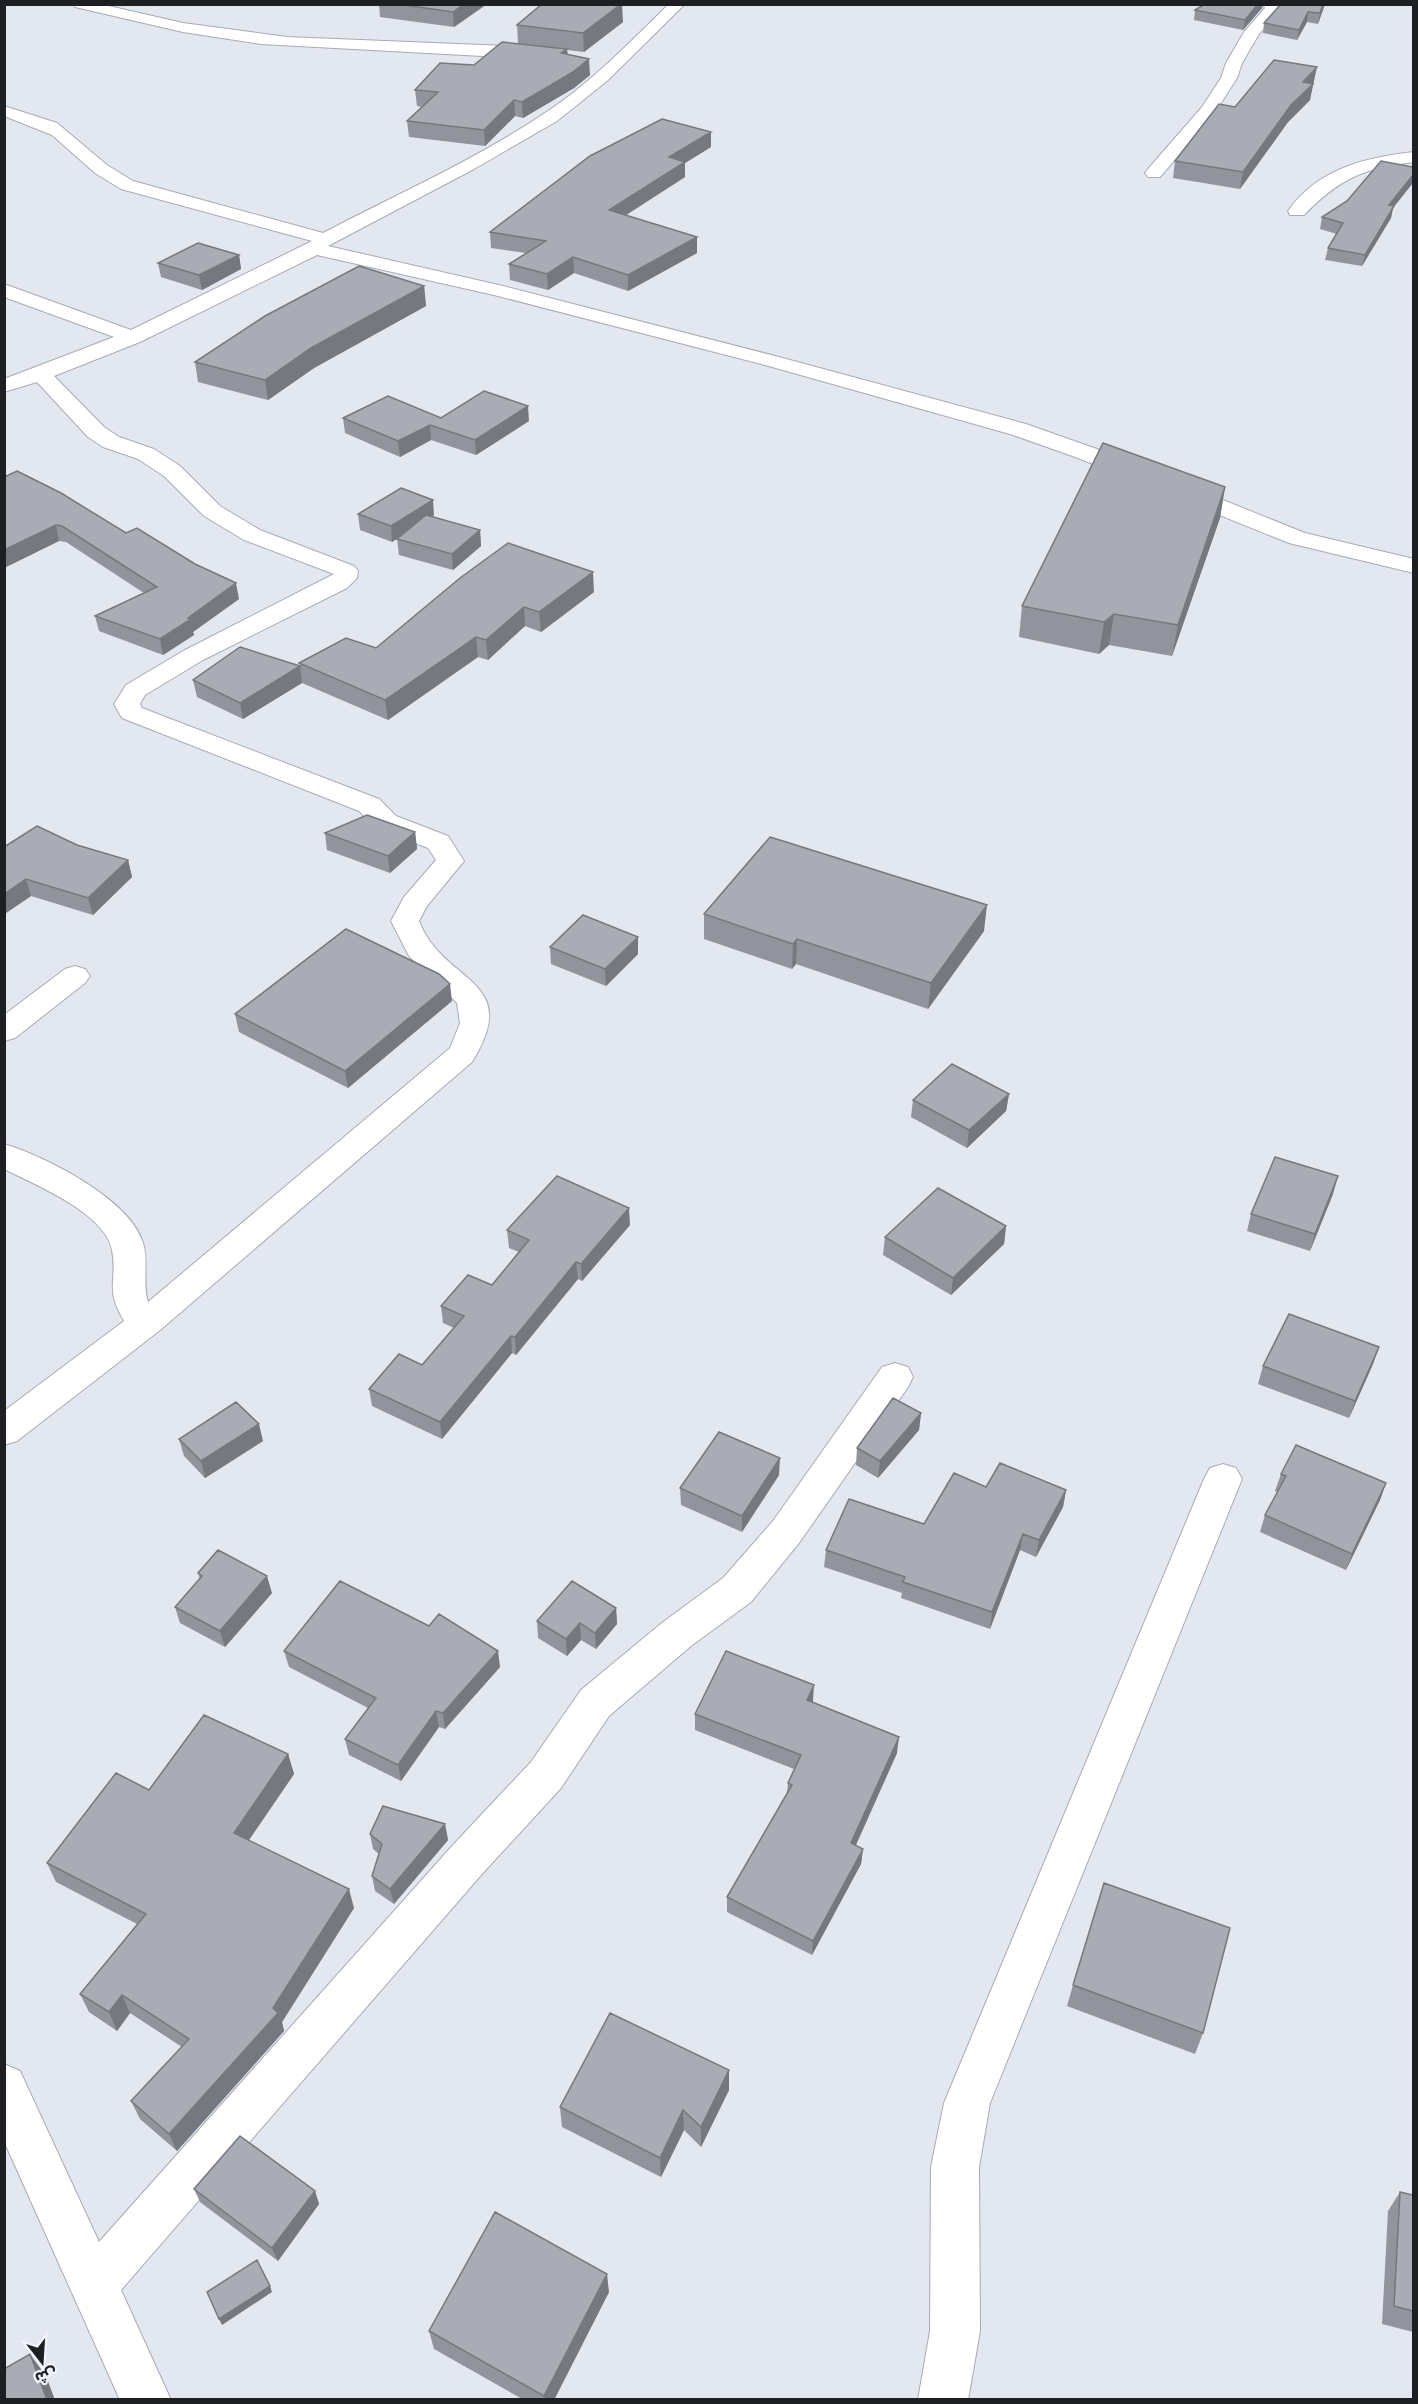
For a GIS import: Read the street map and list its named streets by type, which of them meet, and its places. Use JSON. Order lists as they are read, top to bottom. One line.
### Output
{"north":"bottom"}
